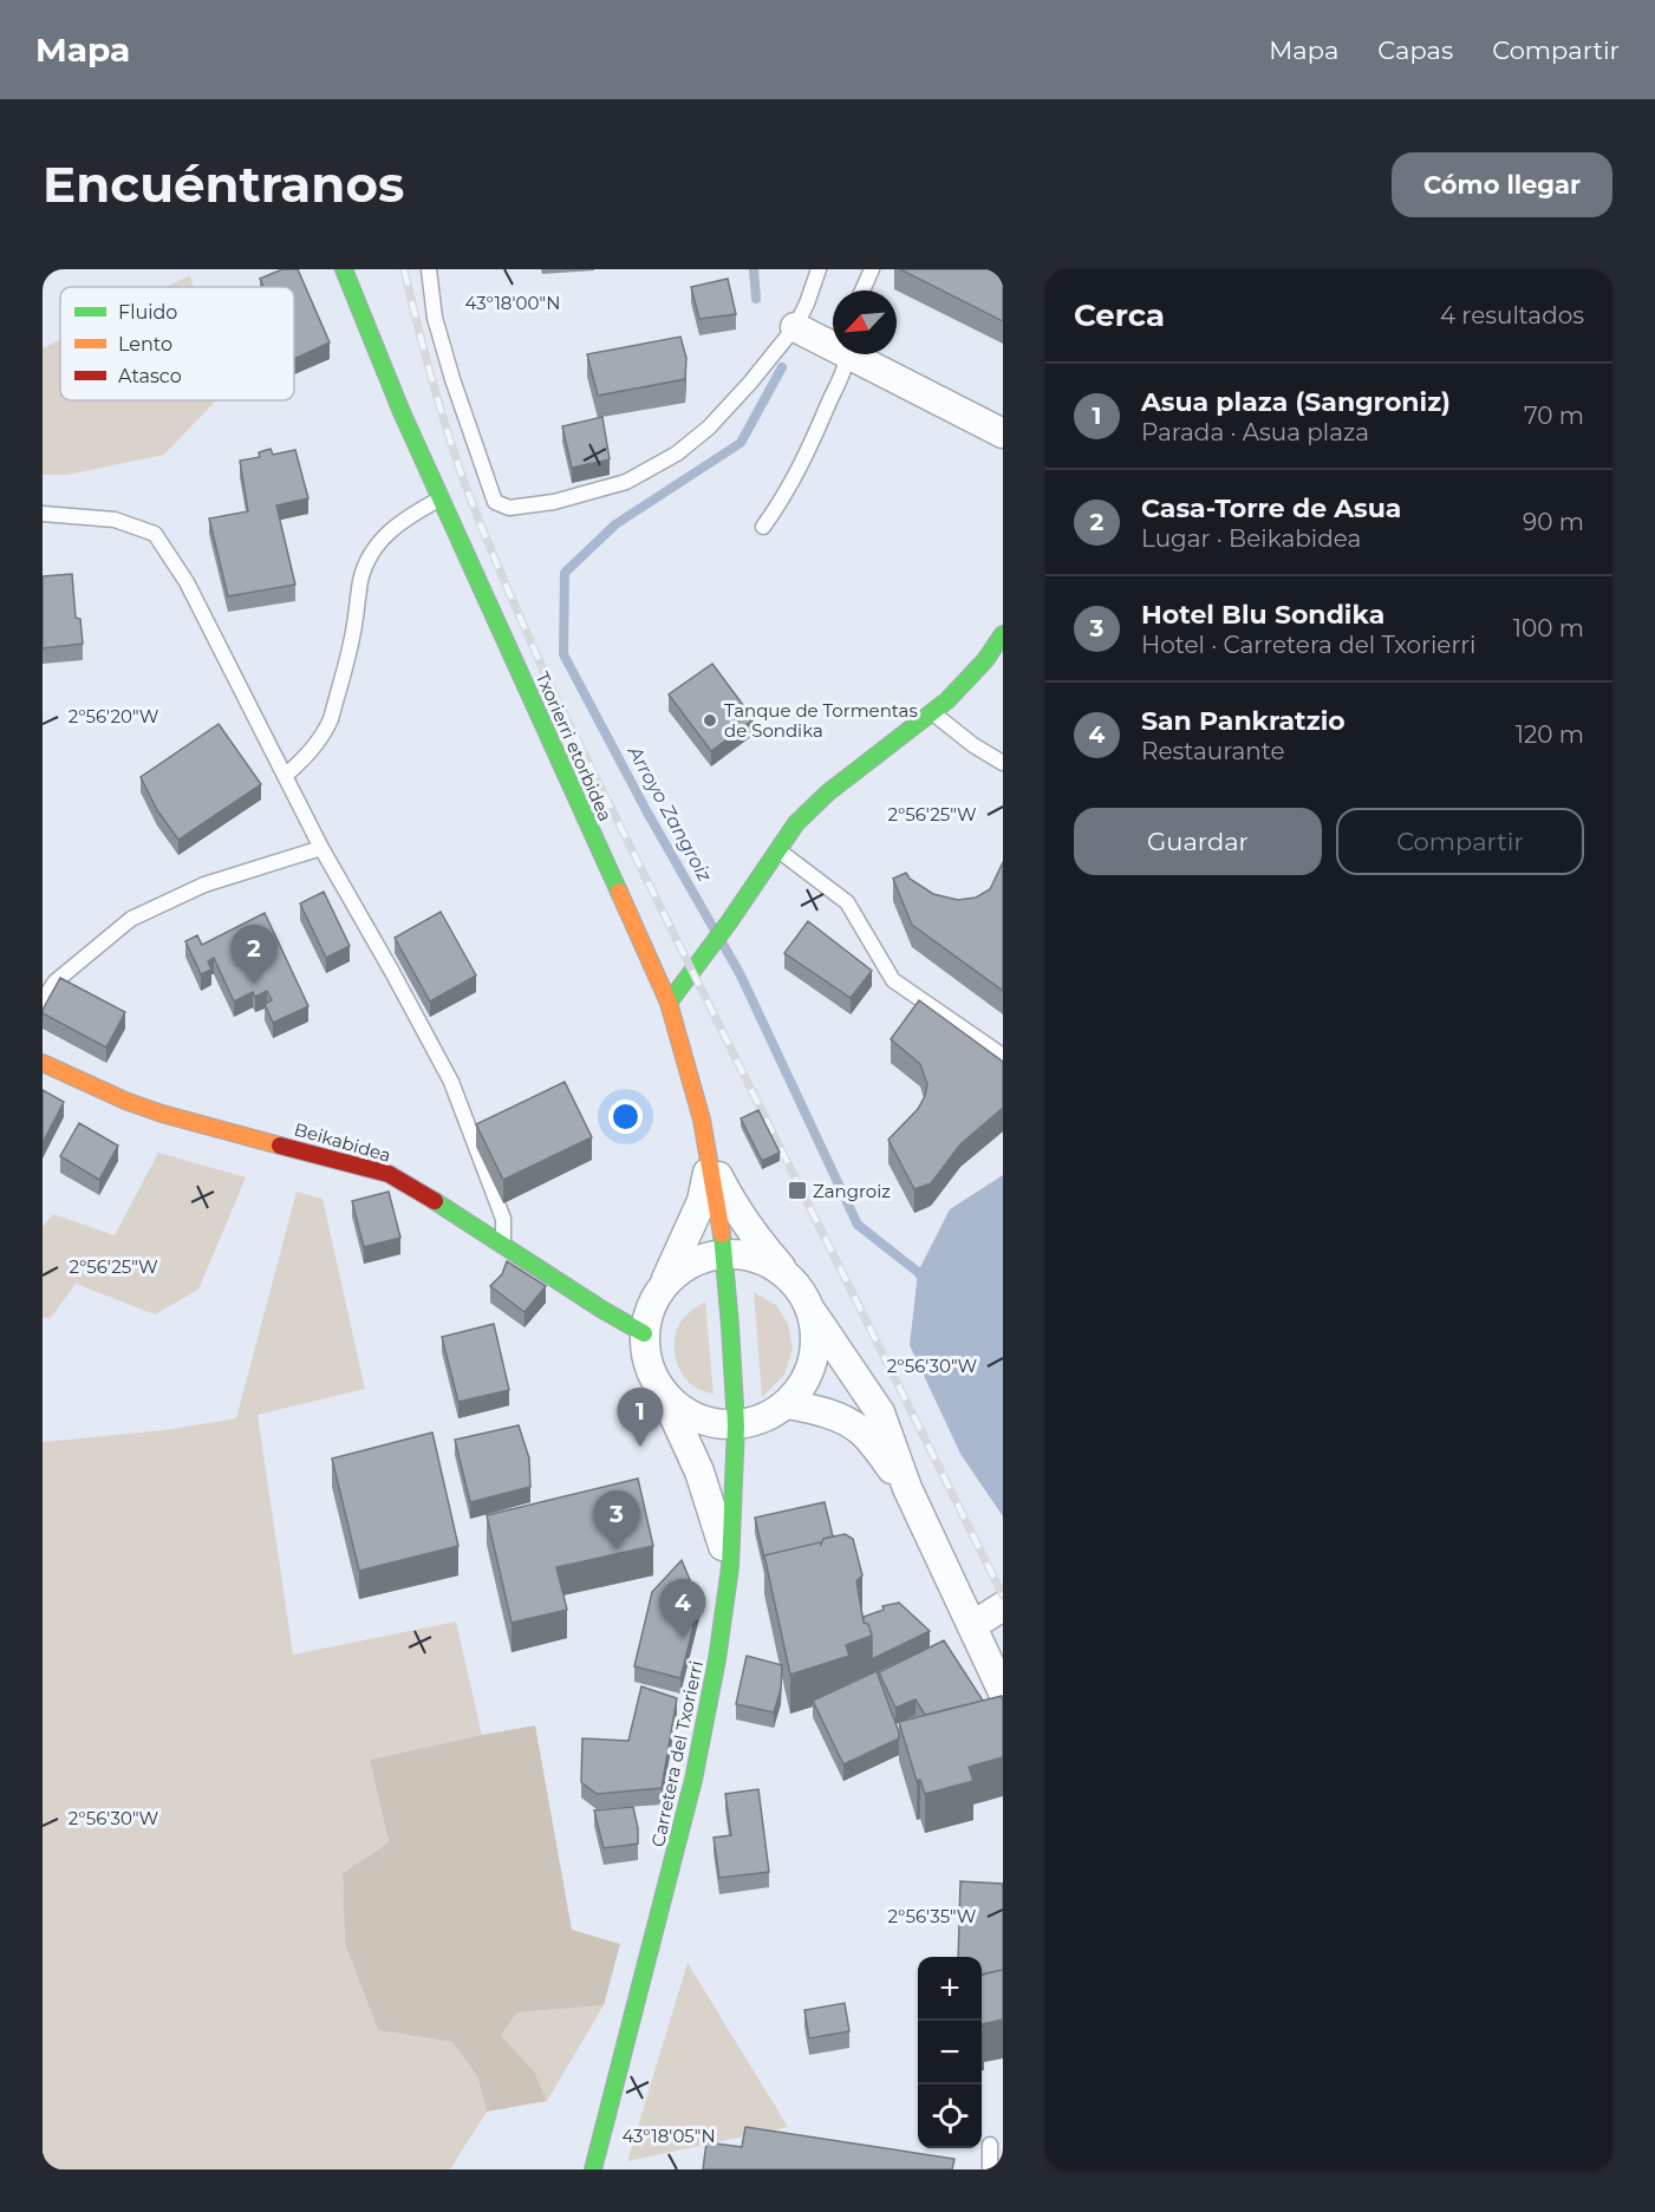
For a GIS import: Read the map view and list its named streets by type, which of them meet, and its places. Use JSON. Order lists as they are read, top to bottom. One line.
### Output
{"streets":{"street":["Txorierri etorbidea","Beikabidea","Carretera del Txorierri"]},"crossings":[["Txorierri etorbidea","Carretera del Txorierri"]],"water":["Arroyo Zangroiz"],"places":{"other":["Tanque de Tormentas de Sondika"],"transit":["Zangroiz"]},"legend":["Fluido","Lento","Atasco"],"north":"bottom left","page":{"header":"Mapa","nav":["Mapa","Capas","Compartir"],"buttons":["Cómo llegar",["Guardar","Compartir"]],"title":"Encuéntranos","heading":["Cerca","4 resultados"],"list":[{"mark":"1","name":"Asua plaza (Sangroniz)","note":"Parada · Asua plaza","value":"70 m"},{"mark":"2","name":"Casa-Torre de Asua","note":"Lugar · Beikabidea","value":"90 m"},{"mark":"3","name":"Hotel Blu Sondika","note":"Hotel · Carretera del Txorierri","value":"100 m"},{"mark":"4","name":"San Pankratzio","note":"Restaurante","value":"120 m"}],"pins":["2","1","3","4"],"map_buttons":["+","−"]},"coordinates":["43°18'00\"N","2°56'20\"W","2°56'25\"W","2°56'30\"W","2°56'35\"W","43°18'05\"N"]}
